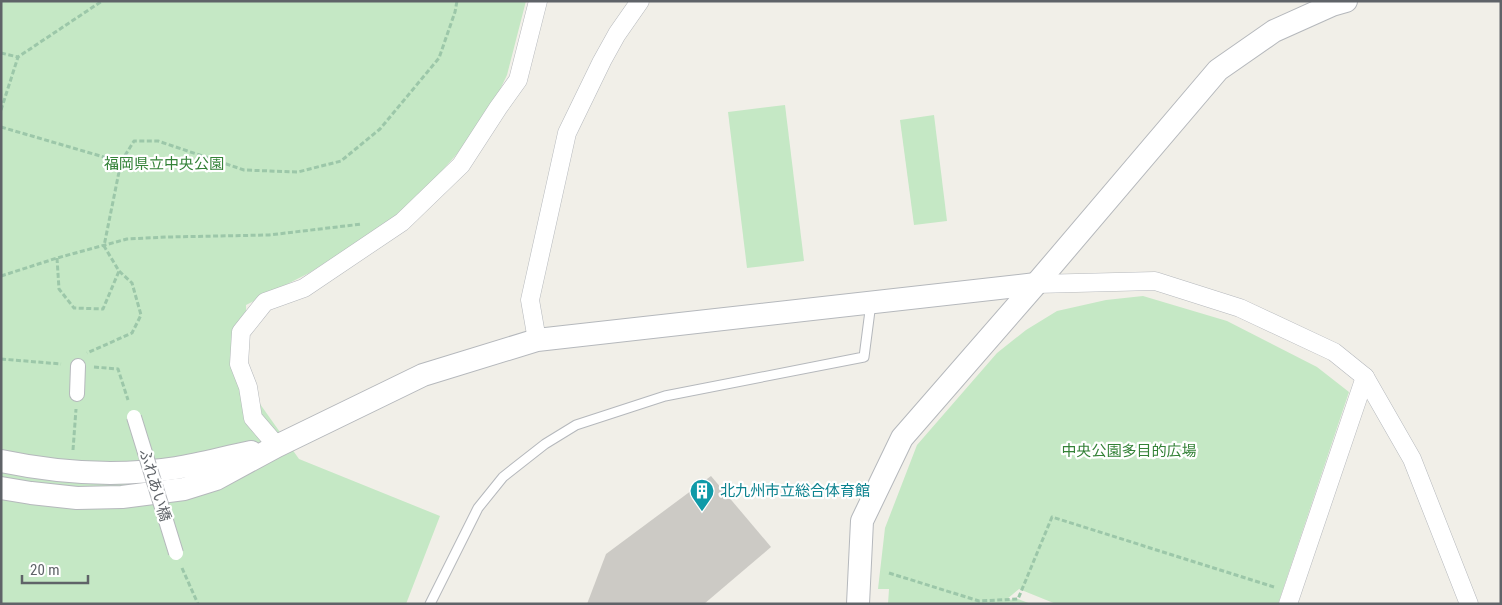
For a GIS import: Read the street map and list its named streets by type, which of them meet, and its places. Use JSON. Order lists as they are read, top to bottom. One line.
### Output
{"streets":{"street":["ふれあい橋"]},"parks":["福岡県立中央公園","中央公園多目的広場"],"places":{"building":["北九州市立総合体育館"]},"scale_bar":"20 m"}
